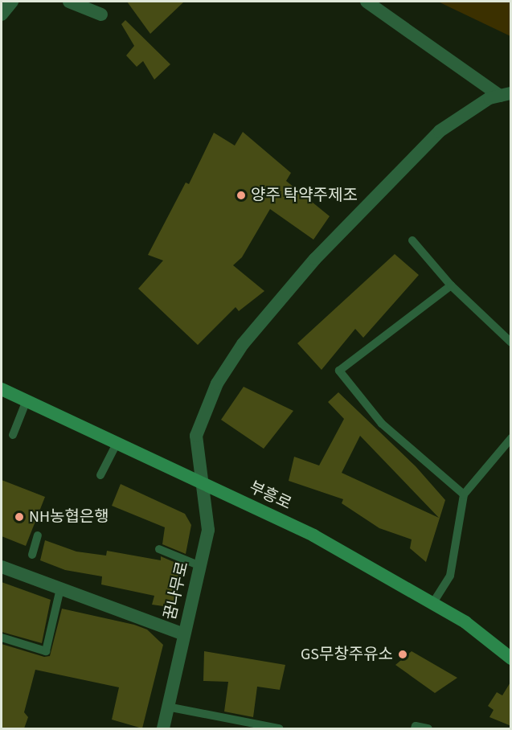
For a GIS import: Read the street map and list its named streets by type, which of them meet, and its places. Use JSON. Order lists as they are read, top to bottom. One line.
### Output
{"streets":{"main road":["부흥로"],"street":["꿈나무로"]},"crossings":[["부흥로","꿈나무로"]],"places":["양주 탁약주제조","NH농협은행","GS무창주유소"]}
